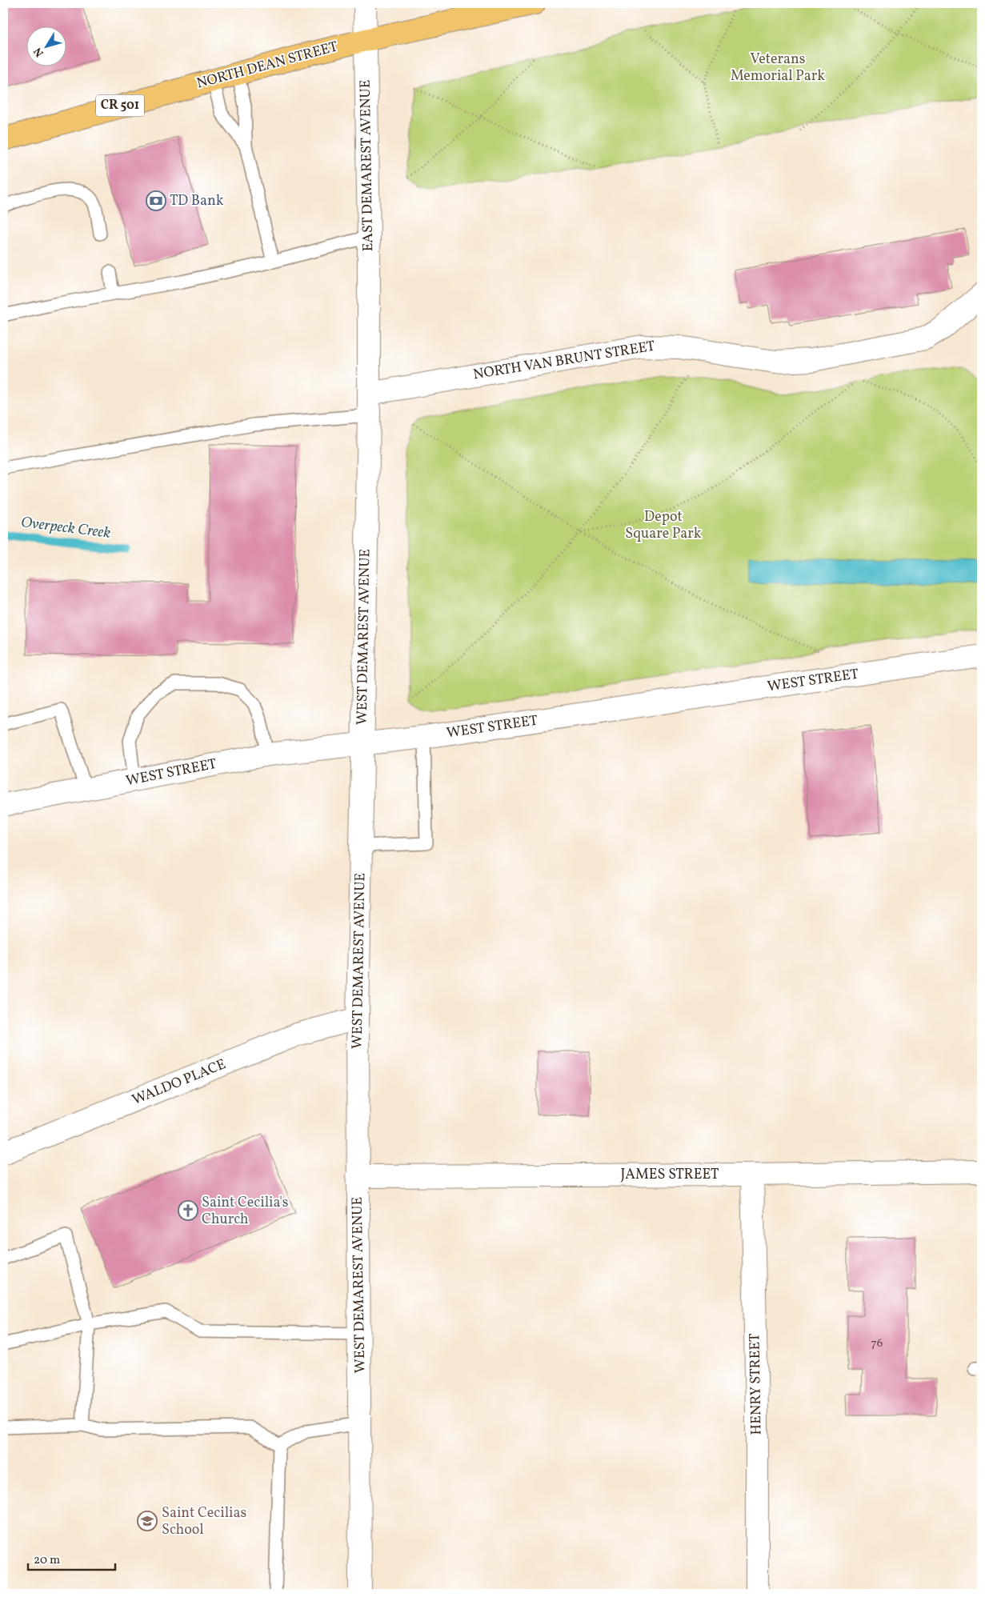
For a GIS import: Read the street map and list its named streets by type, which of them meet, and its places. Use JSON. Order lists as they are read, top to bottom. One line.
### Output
{"streets":{"main road":["NORTH DEAN STREET","CR 501"],"street":["EAST DEMAREST AVENUE","NORTH VAN BRUNT STREET","WEST DEMAREST AVENUE","WEST STREET","WALDO PLACE","JAMES STREET","HENRY STREET"]},"crossings":[["NORTH DEAN STREET","EAST DEMAREST AVENUE"],["EAST DEMAREST AVENUE","WEST DEMAREST AVENUE"],["NORTH VAN BRUNT STREET","WEST DEMAREST AVENUE"],["WEST DEMAREST AVENUE","WEST STREET"],["WEST DEMAREST AVENUE","WALDO PLACE"],["WEST DEMAREST AVENUE","JAMES STREET"],["JAMES STREET","HENRY STREET"]],"water":["Overpeck Creek"],"parks":["Veterans Memorial Park","Depot Square Park"],"places":{"bank":["TD Bank"],"church":["Saint Cecilia's Church"],"school or university":["Saint Cecilias School"]},"house_numbers":["76"],"scale_bar":"20 m","north":"bottom left"}
